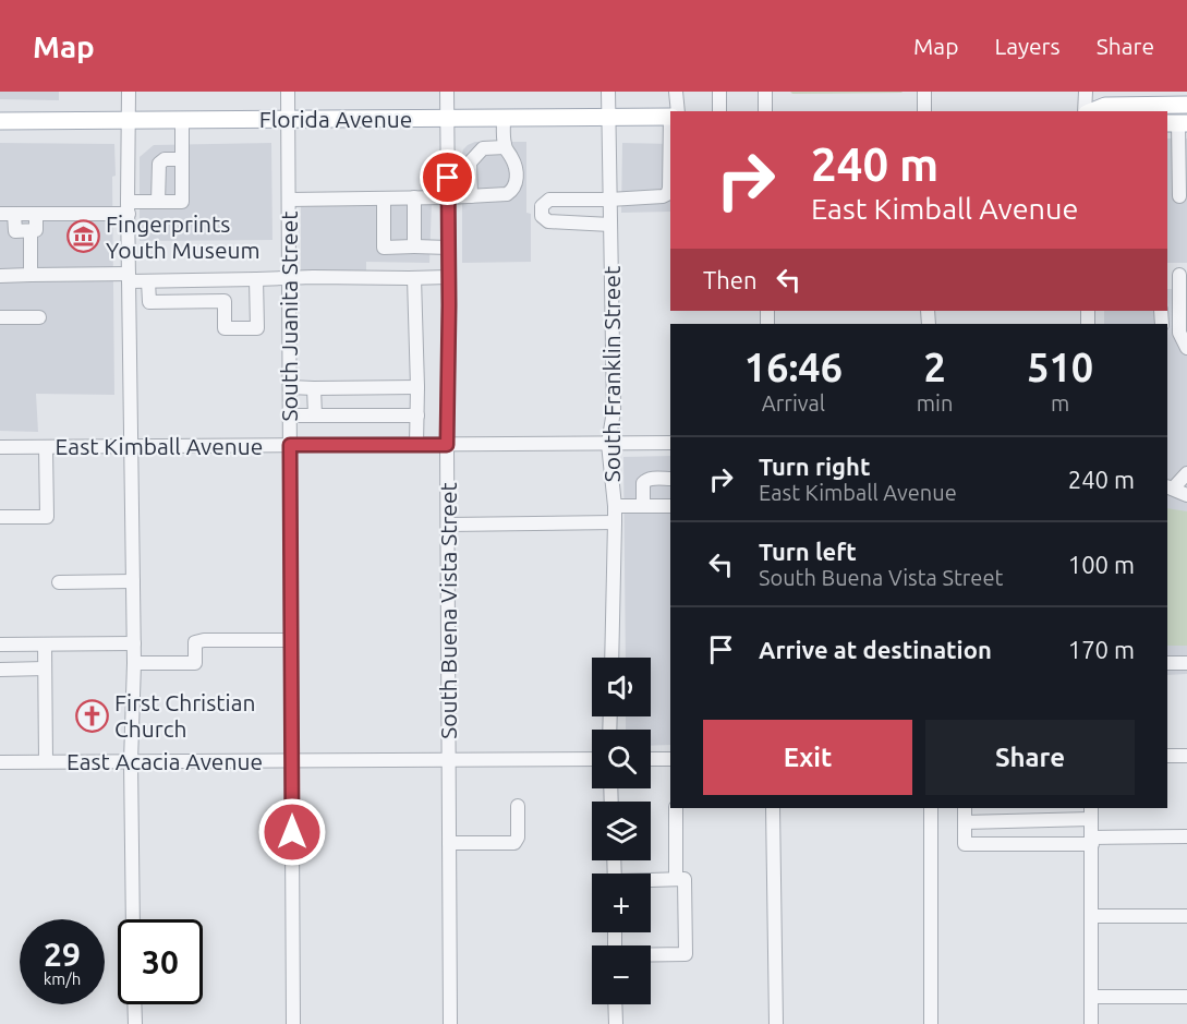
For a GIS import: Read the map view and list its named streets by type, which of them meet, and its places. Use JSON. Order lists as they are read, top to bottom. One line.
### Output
{"streets":{"main road":["Florida Avenue"],"street":["South Juanita Street","South Franklin Street","East Kimball Avenue","South Buena Vista Street","East Acacia Avenue"]},"crossings":[["Florida Avenue","South Juanita Street"],["Florida Avenue","South Franklin Street"],["Florida Avenue","South Buena Vista Street"],["South Juanita Street","East Kimball Avenue"],["South Juanita Street","East Acacia Avenue"],["South Franklin Street","East Kimball Avenue"],["East Kimball Avenue","South Buena Vista Street"],["South Buena Vista Street","East Acacia Avenue"]],"places":{"museum":["Fingerprints Youth Museum"],"church":["First Christian Church"]},"page":{"header":"Map","nav":["Map","Layers","Share"],"turn":["240 m","East Kimball Avenue"],"then":"Then","eta":["16:46","Arrival","2","min","510","m"],"list":[{"name":"Turn right","note":"East Kimball Avenue","value":"240 m"},{"name":"Turn left","note":"South Buena Vista Street","value":"100 m"},{"name":"Arrive at destination","value":"170 m"}],"map_buttons":["+","−"],"buttons":["Exit","Share"],"speed":"29 km/h","limit":"30"}}
